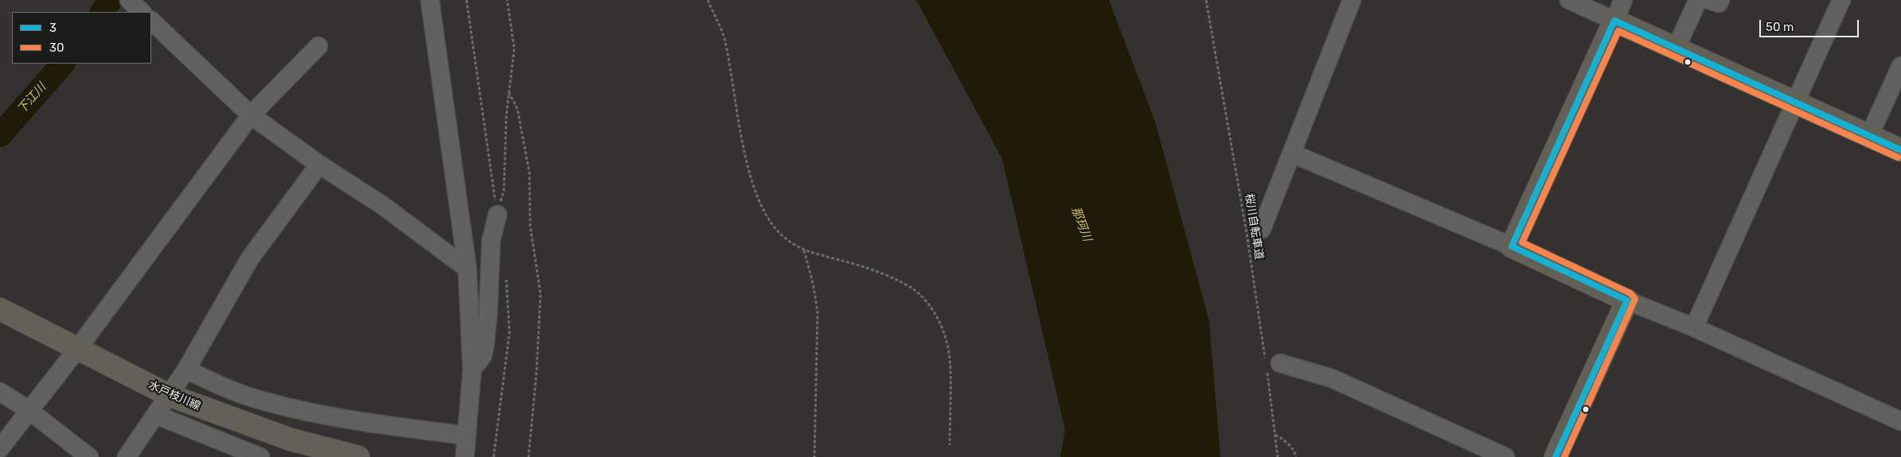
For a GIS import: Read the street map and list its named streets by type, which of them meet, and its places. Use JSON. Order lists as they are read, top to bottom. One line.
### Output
{"streets":{"main road":["水戸枝川線"],"path":["桜川自転車道"]},"water":["下江川","那珂川"],"lines":["transit line 3","transit line 30"],"legend":["3","30"],"scale_bar":"50 m"}
